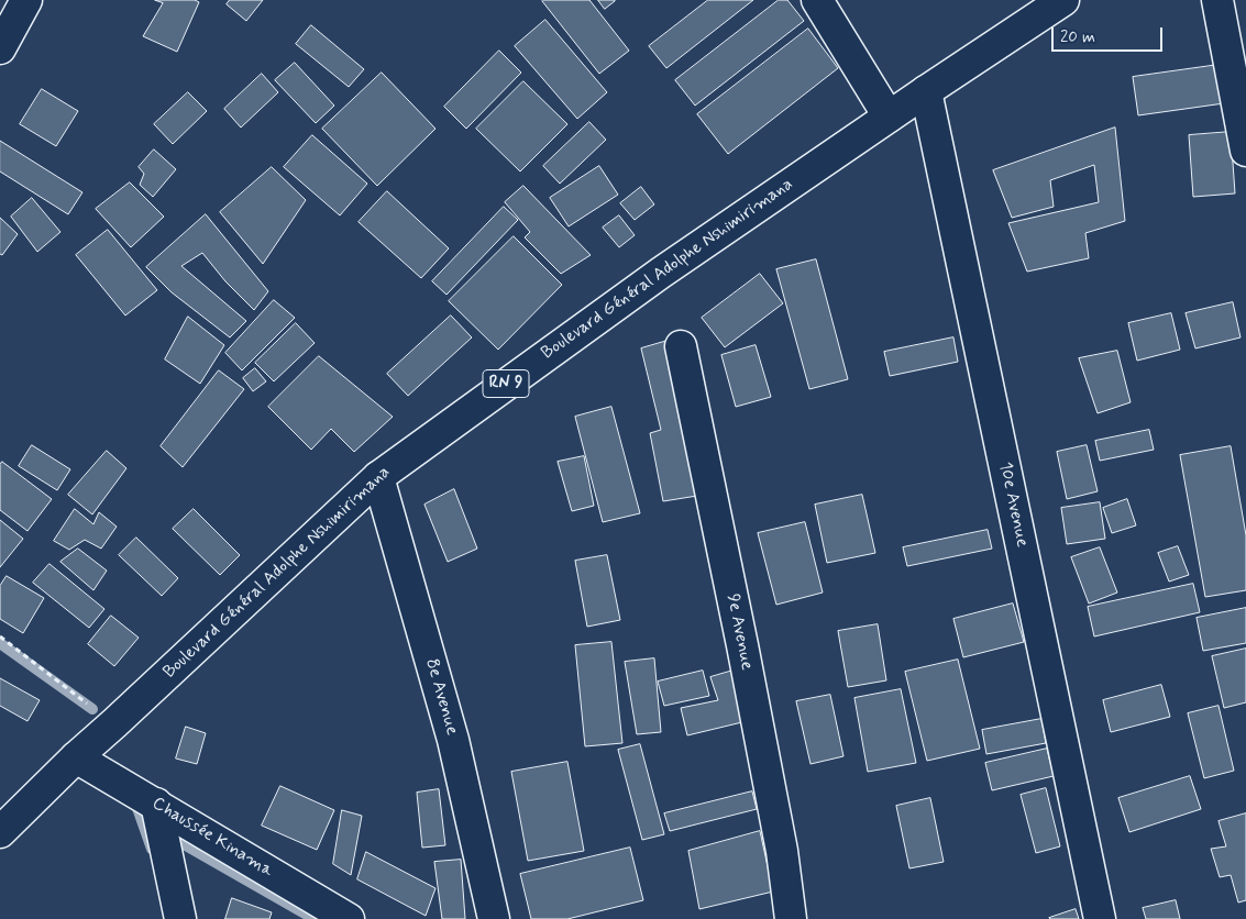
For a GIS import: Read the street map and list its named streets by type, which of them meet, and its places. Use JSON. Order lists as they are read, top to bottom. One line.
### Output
{"streets":{"street":["Boulevard Général Adolphe Nshimirimana","RN 9","10e Avenue","9e Avenue","8e Avenue","Chaussée Kinama"]},"crossings":[["Boulevard Général Adolphe Nshimirimana","10e Avenue"],["Boulevard Général Adolphe Nshimirimana","8e Avenue"],["Boulevard Général Adolphe Nshimirimana","Chaussée Kinama"]],"scale_bar":"20 m"}
